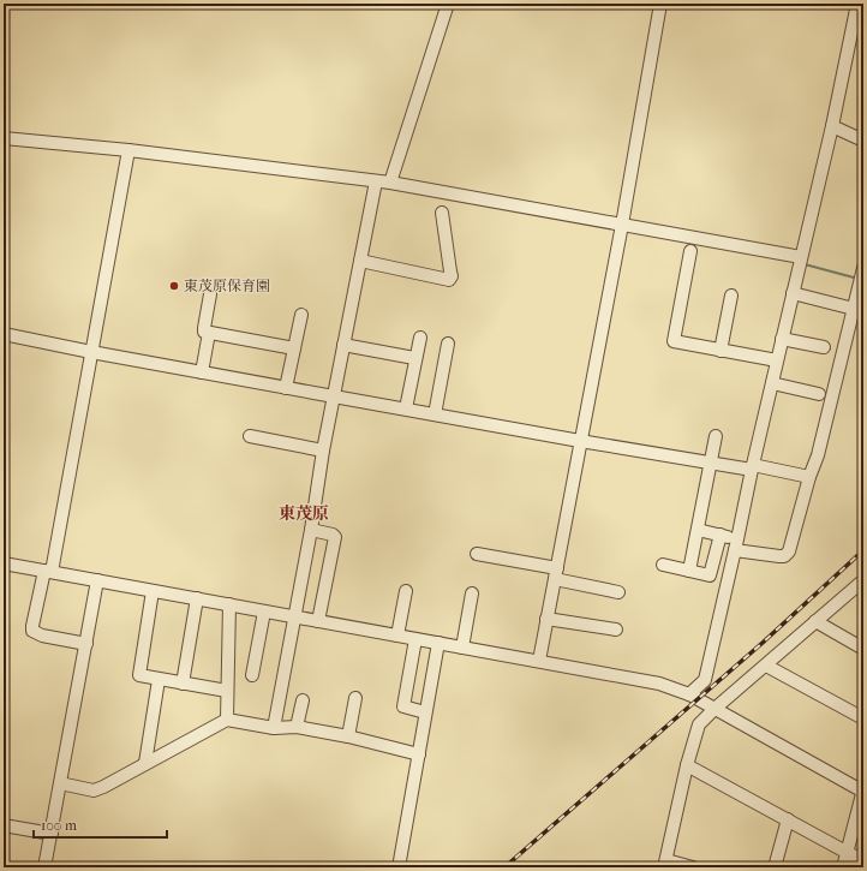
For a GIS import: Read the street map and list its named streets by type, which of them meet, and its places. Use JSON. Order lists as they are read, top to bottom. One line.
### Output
{"districts":["東茂原"],"places":["東茂原保育園"],"scale_bar":"100 m"}
